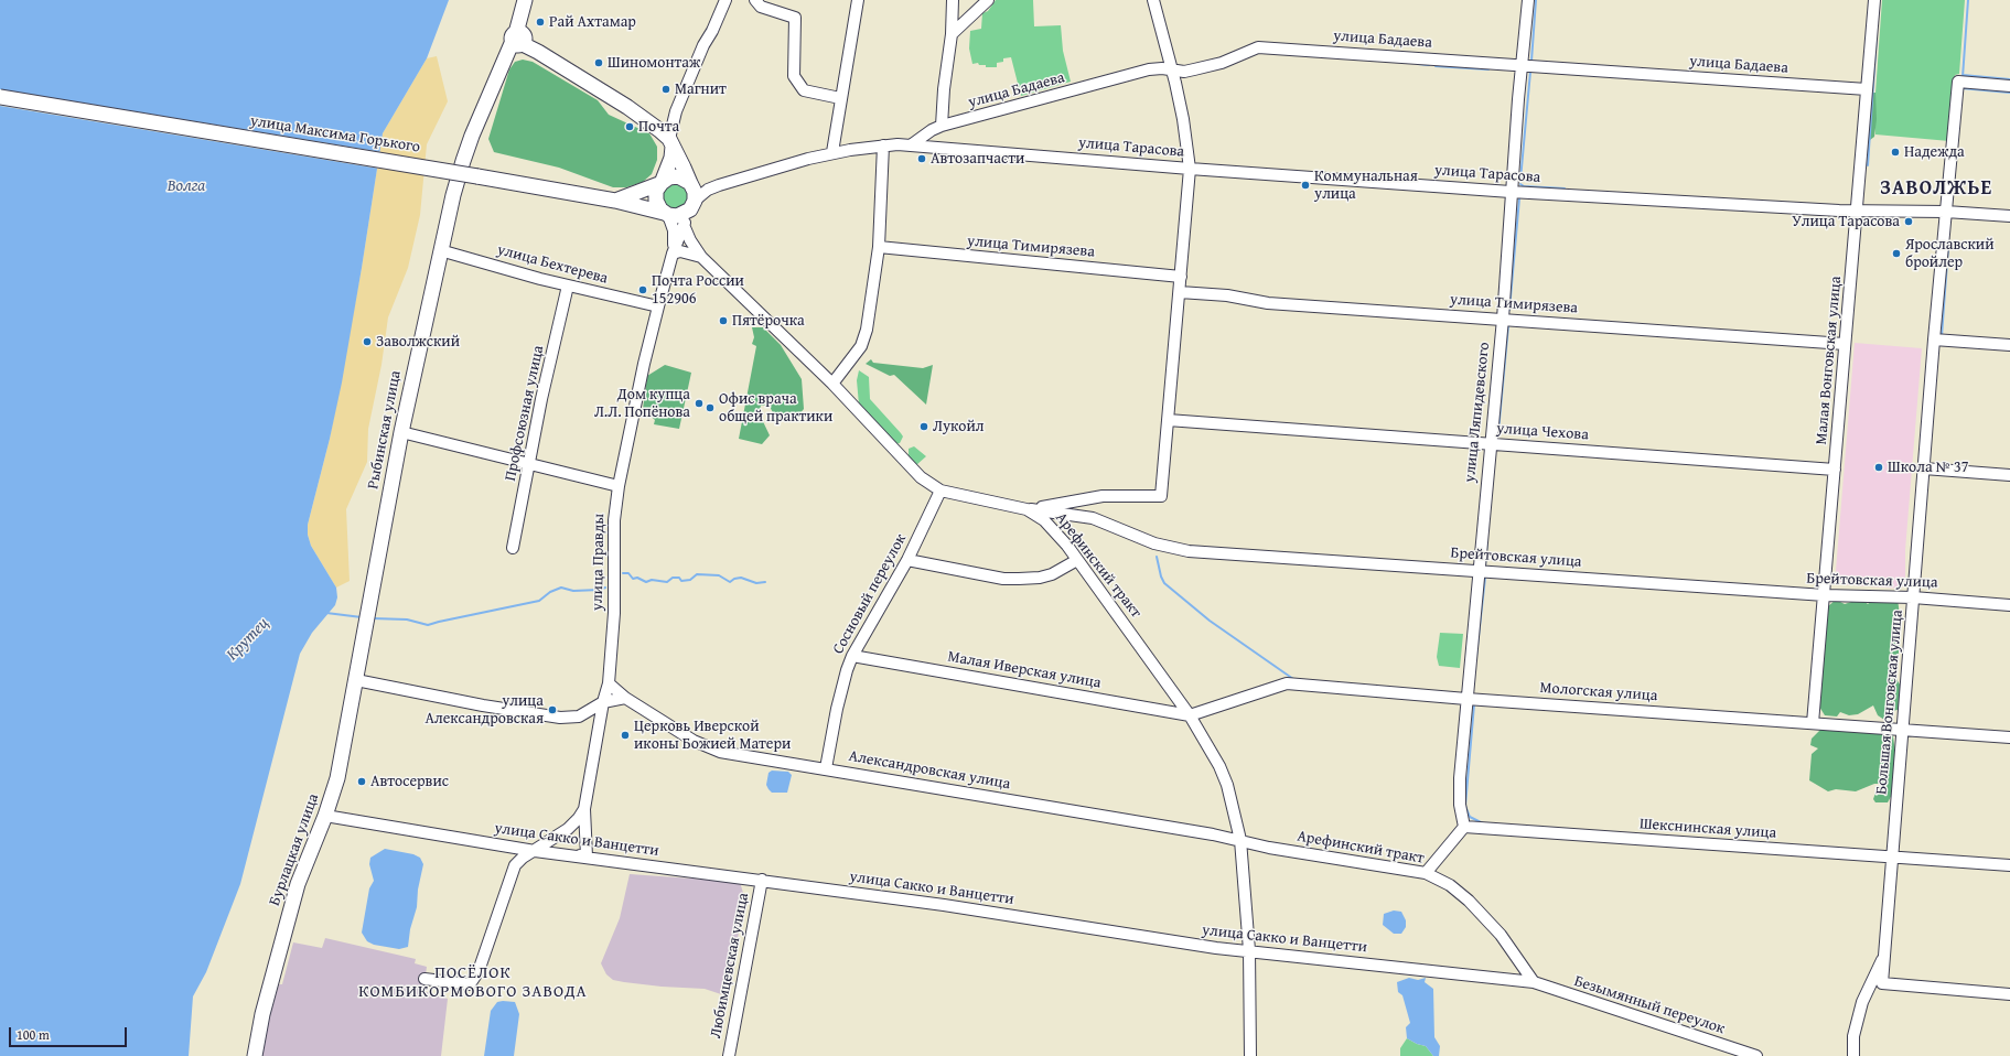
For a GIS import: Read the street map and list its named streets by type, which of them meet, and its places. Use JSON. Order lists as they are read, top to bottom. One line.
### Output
{"streets":{"main road":["улица Максима Горького","Рыбинская улица","Бурлацкая улица"],"street":["улица Бадаева","улица Тарасова","улица Тимирязева","улица Бехтерева","Малая Вонговская улица","улица Ляпидевского","Профсоюзная улица","улица Чехова","Брейтовская улица","улица Правды","Арефинский тракт","Сосновый переулок","Малая Иверская улица","Мологская улица","Большая Вонговская улица","Александровская улица","Шекснинская улица","улица Сакко и Ванцетти","Любимцевская улица","Безымянный переулок"]},"crossings":[["улица Бадаева","улица Тарасова"],["улица Бадаева","Малая Вонговская улица"],["улица Бадаева","улица Ляпидевского"],["улица Тарасова","Малая Вонговская улица"],["улица Тарасова","улица Ляпидевского"],["улица Тарасова","Большая Вонговская улица"],["улица Тимирязева","Малая Вонговская улица"],["улица Тимирязева","улица Ляпидевского"],["улица Бехтерева","Профсоюзная улица"],["улица Бехтерева","Рыбинская улица"],["улица Бехтерева","улица Правды"],["Малая Вонговская улица","улица Чехова"],["Малая Вонговская улица","Брейтовская улица"],["Малая Вонговская улица","Мологская улица"],["улица Ляпидевского","улица Чехова"],["улица Ляпидевского","Брейтовская улица"],["улица Ляпидевского","Мологская улица"],["улица Ляпидевского","Шекснинская улица"],["Рыбинская улица","Бурлацкая улица"],["Брейтовская улица","Арефинский тракт"],["Брейтовская улица","Большая Вонговская улица"],["улица Правды","Арефинский тракт"],["улица Правды","Александровская улица"],["улица Правды","улица Сакко и Ванцетти"],["Арефинский тракт","Сосновый переулок"],["Арефинский тракт","Малая Иверская улица"],["Арефинский тракт","Мологская улица"],["Арефинский тракт","Александровская улица"],["Арефинский тракт","улица Сакко и Ванцетти"],["Арефинский тракт","Безымянный переулок"],["Сосновый переулок","Малая Иверская улица"],["Сосновый переулок","Александровская улица"],["Малая Иверская улица","Мологская улица"],["Мологская улица","Большая Вонговская улица"],["Большая Вонговская улица","Шекснинская улица"],["улица Сакко и Ванцетти","Бурлацкая улица"],["улица Сакко и Ванцетти","Любимцевская улица"],["улица Сакко и Ванцетти","Безымянный переулок"]],"districts":["ЗАВОЛЖЬЕ","ПОСЁЛОК КОМБИКОРМОВОГО ЗАВОДА"],"water":["Волга","Крутец"],"places":["Рай Ахтамар","Шиномонтаж","Магнит","Почта","Надежда","Автозапчасти","Коммунальная улица","Улица Тарасова","Ярославский бройлер","Почта России 152906","Пятёрочка","Заволжский","Дом купца Л.Л. Попёнова","Офис врача общей практики","Лукойл","Школа № 37","улица Александровская","Церковь Иверской иконы Божией Матери","Автосервис"],"scale_bar":"100 m"}
